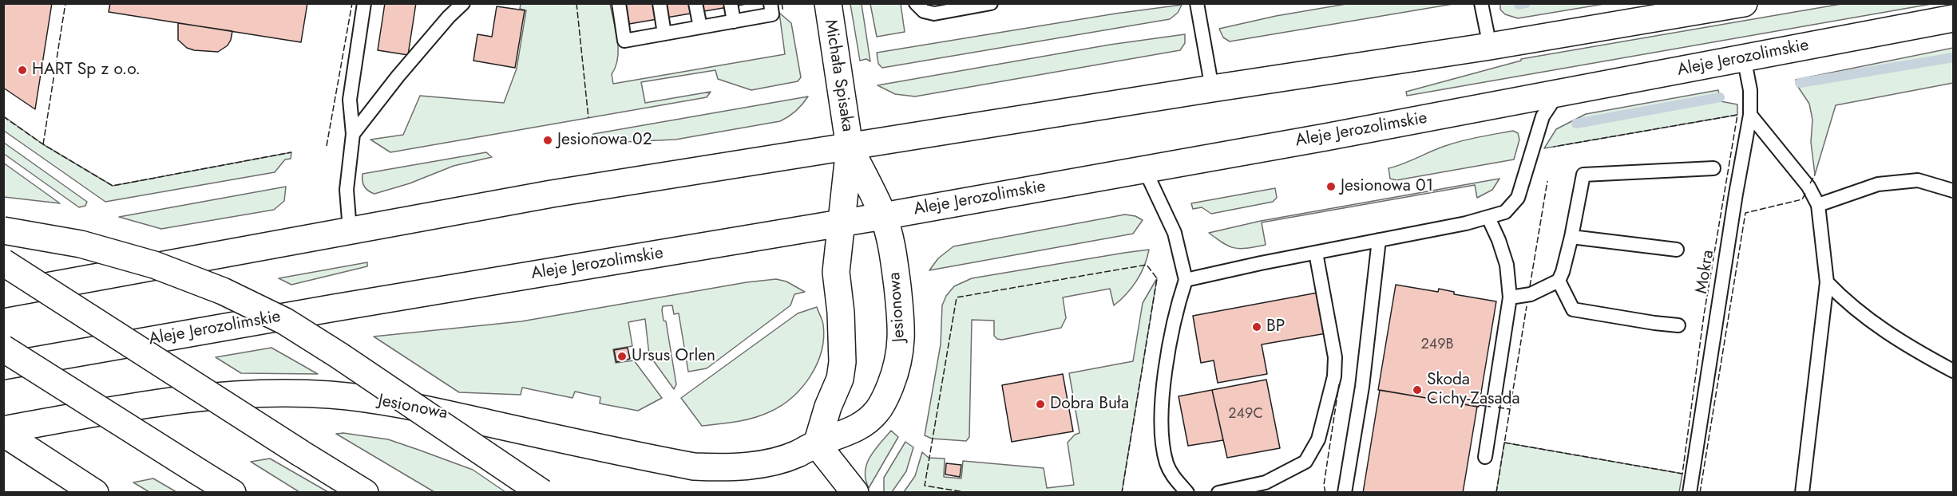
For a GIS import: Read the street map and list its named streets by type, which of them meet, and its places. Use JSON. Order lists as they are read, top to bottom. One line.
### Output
{"streets":{"main road":["Aleje Jerozolimskie","Michała Spisaka","Jesionowa"],"lane":["Mokra"]},"crossings":[["Aleje Jerozolimskie","Michała Spisaka"],["Aleje Jerozolimskie","Mokra"],["Aleje Jerozolimskie","Jesionowa"],["Michała Spisaka","Jesionowa"]],"places":["HART Sp z o.o.","Jesionowa 02","Jesionowa 01","BP","Ursus Orlen","Skoda Cichy-Zasada","Dobra Buła"],"house_numbers":["249B","249C"]}
